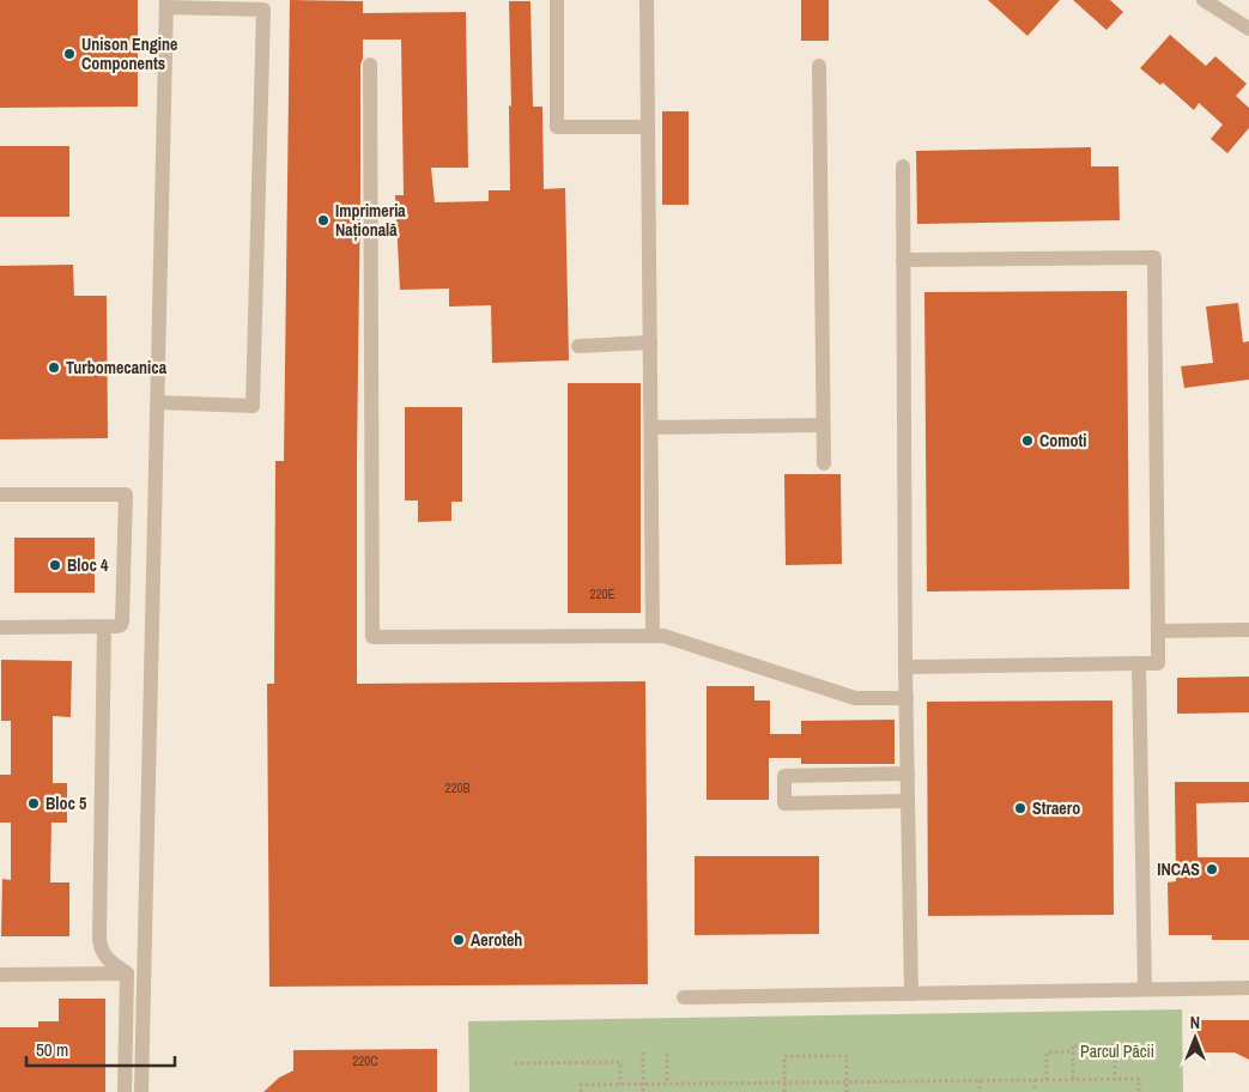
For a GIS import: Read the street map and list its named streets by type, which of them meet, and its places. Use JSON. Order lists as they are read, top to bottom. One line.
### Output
{"parks":["Parcul Păcii"],"places":["Unison Engine Components","Imprimeria Națională","Turbomecanica","Comoti","Bloc 4","Bloc 5","Straero","INCAS","Aeroteh"],"house_numbers":["220E","220B","220C"],"scale_bar":"50 m","north":"top"}
